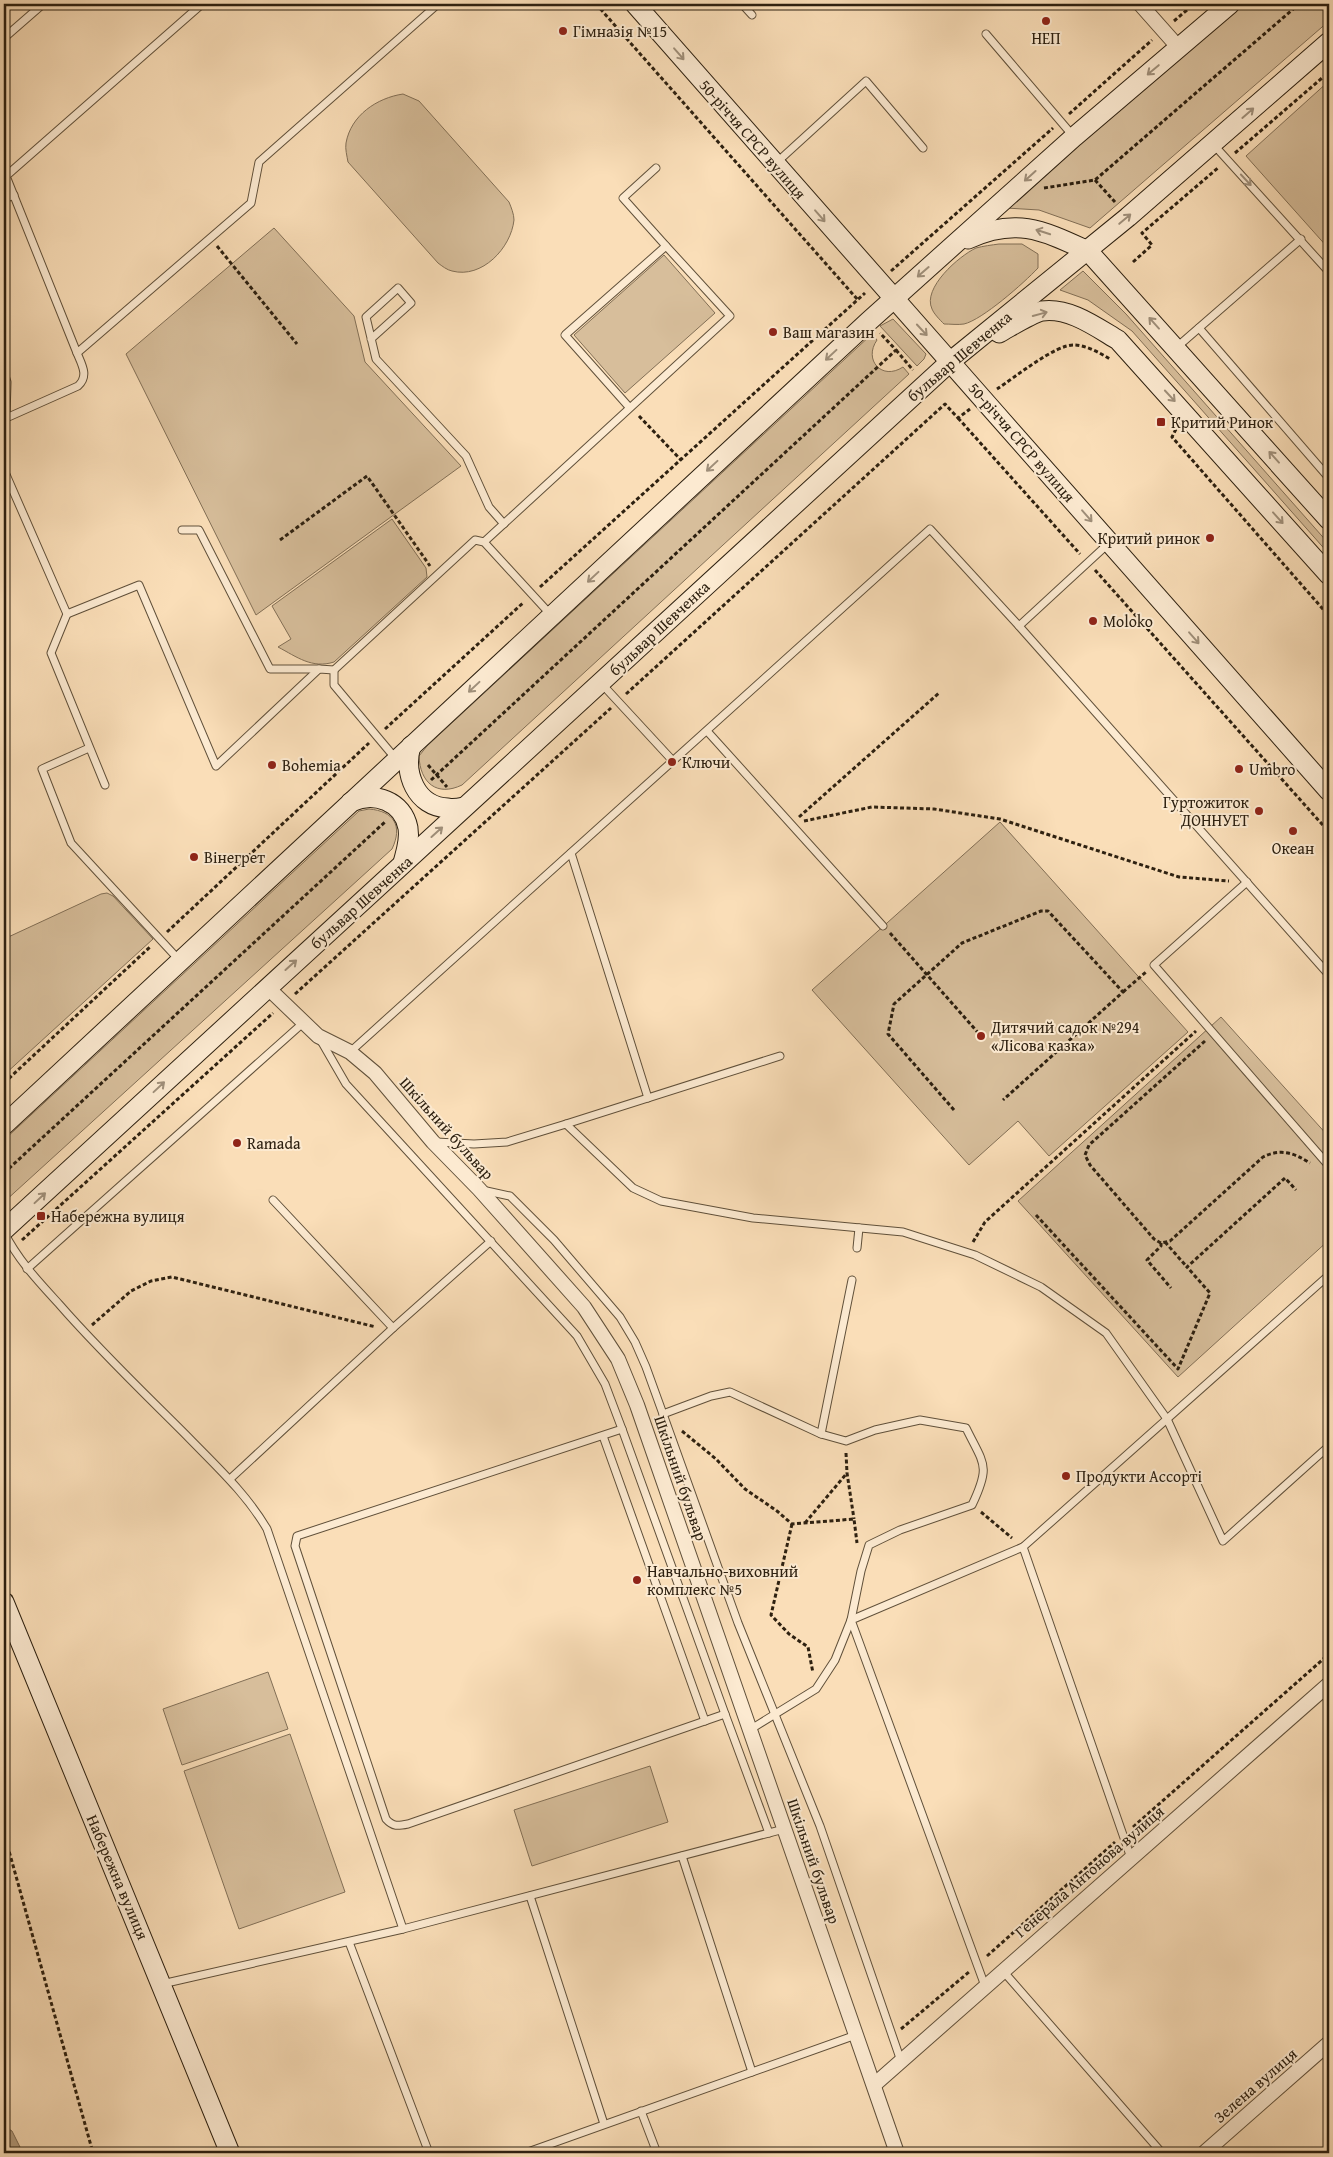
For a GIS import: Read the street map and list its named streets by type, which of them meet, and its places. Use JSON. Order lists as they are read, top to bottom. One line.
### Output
{"streets":{"main road":["50-річчя СРСР вулиця","бульвар Шевченка","Набережна вулиця"],"street":["Шкільний бульвар","Генерала Антонова вулиця","Зелена вулиця"]},"crossings":[["50-річчя СРСР вулиця","бульвар Шевченка"],["бульвар Шевченка","Шкільний бульвар"],["Шкільний бульвар","Генерала Антонова вулиця"]],"one_way":["50-річчя СРСР вулиця"],"places":{"other":["НЕП","Гімназія №15","Ваш магазин","Критий ринок","Moloko","Ключи","Bohemia","Umbro","Гуртожиток ДОННУЕТ","Океан","Вінегрет","Дитячий садок №294 «Лісова казка»","Ramada","Продукти Ассорті","Навчально-виховний комплекс №5"],"transit":["Критий Ринок","Набережна вулиця"]}}
